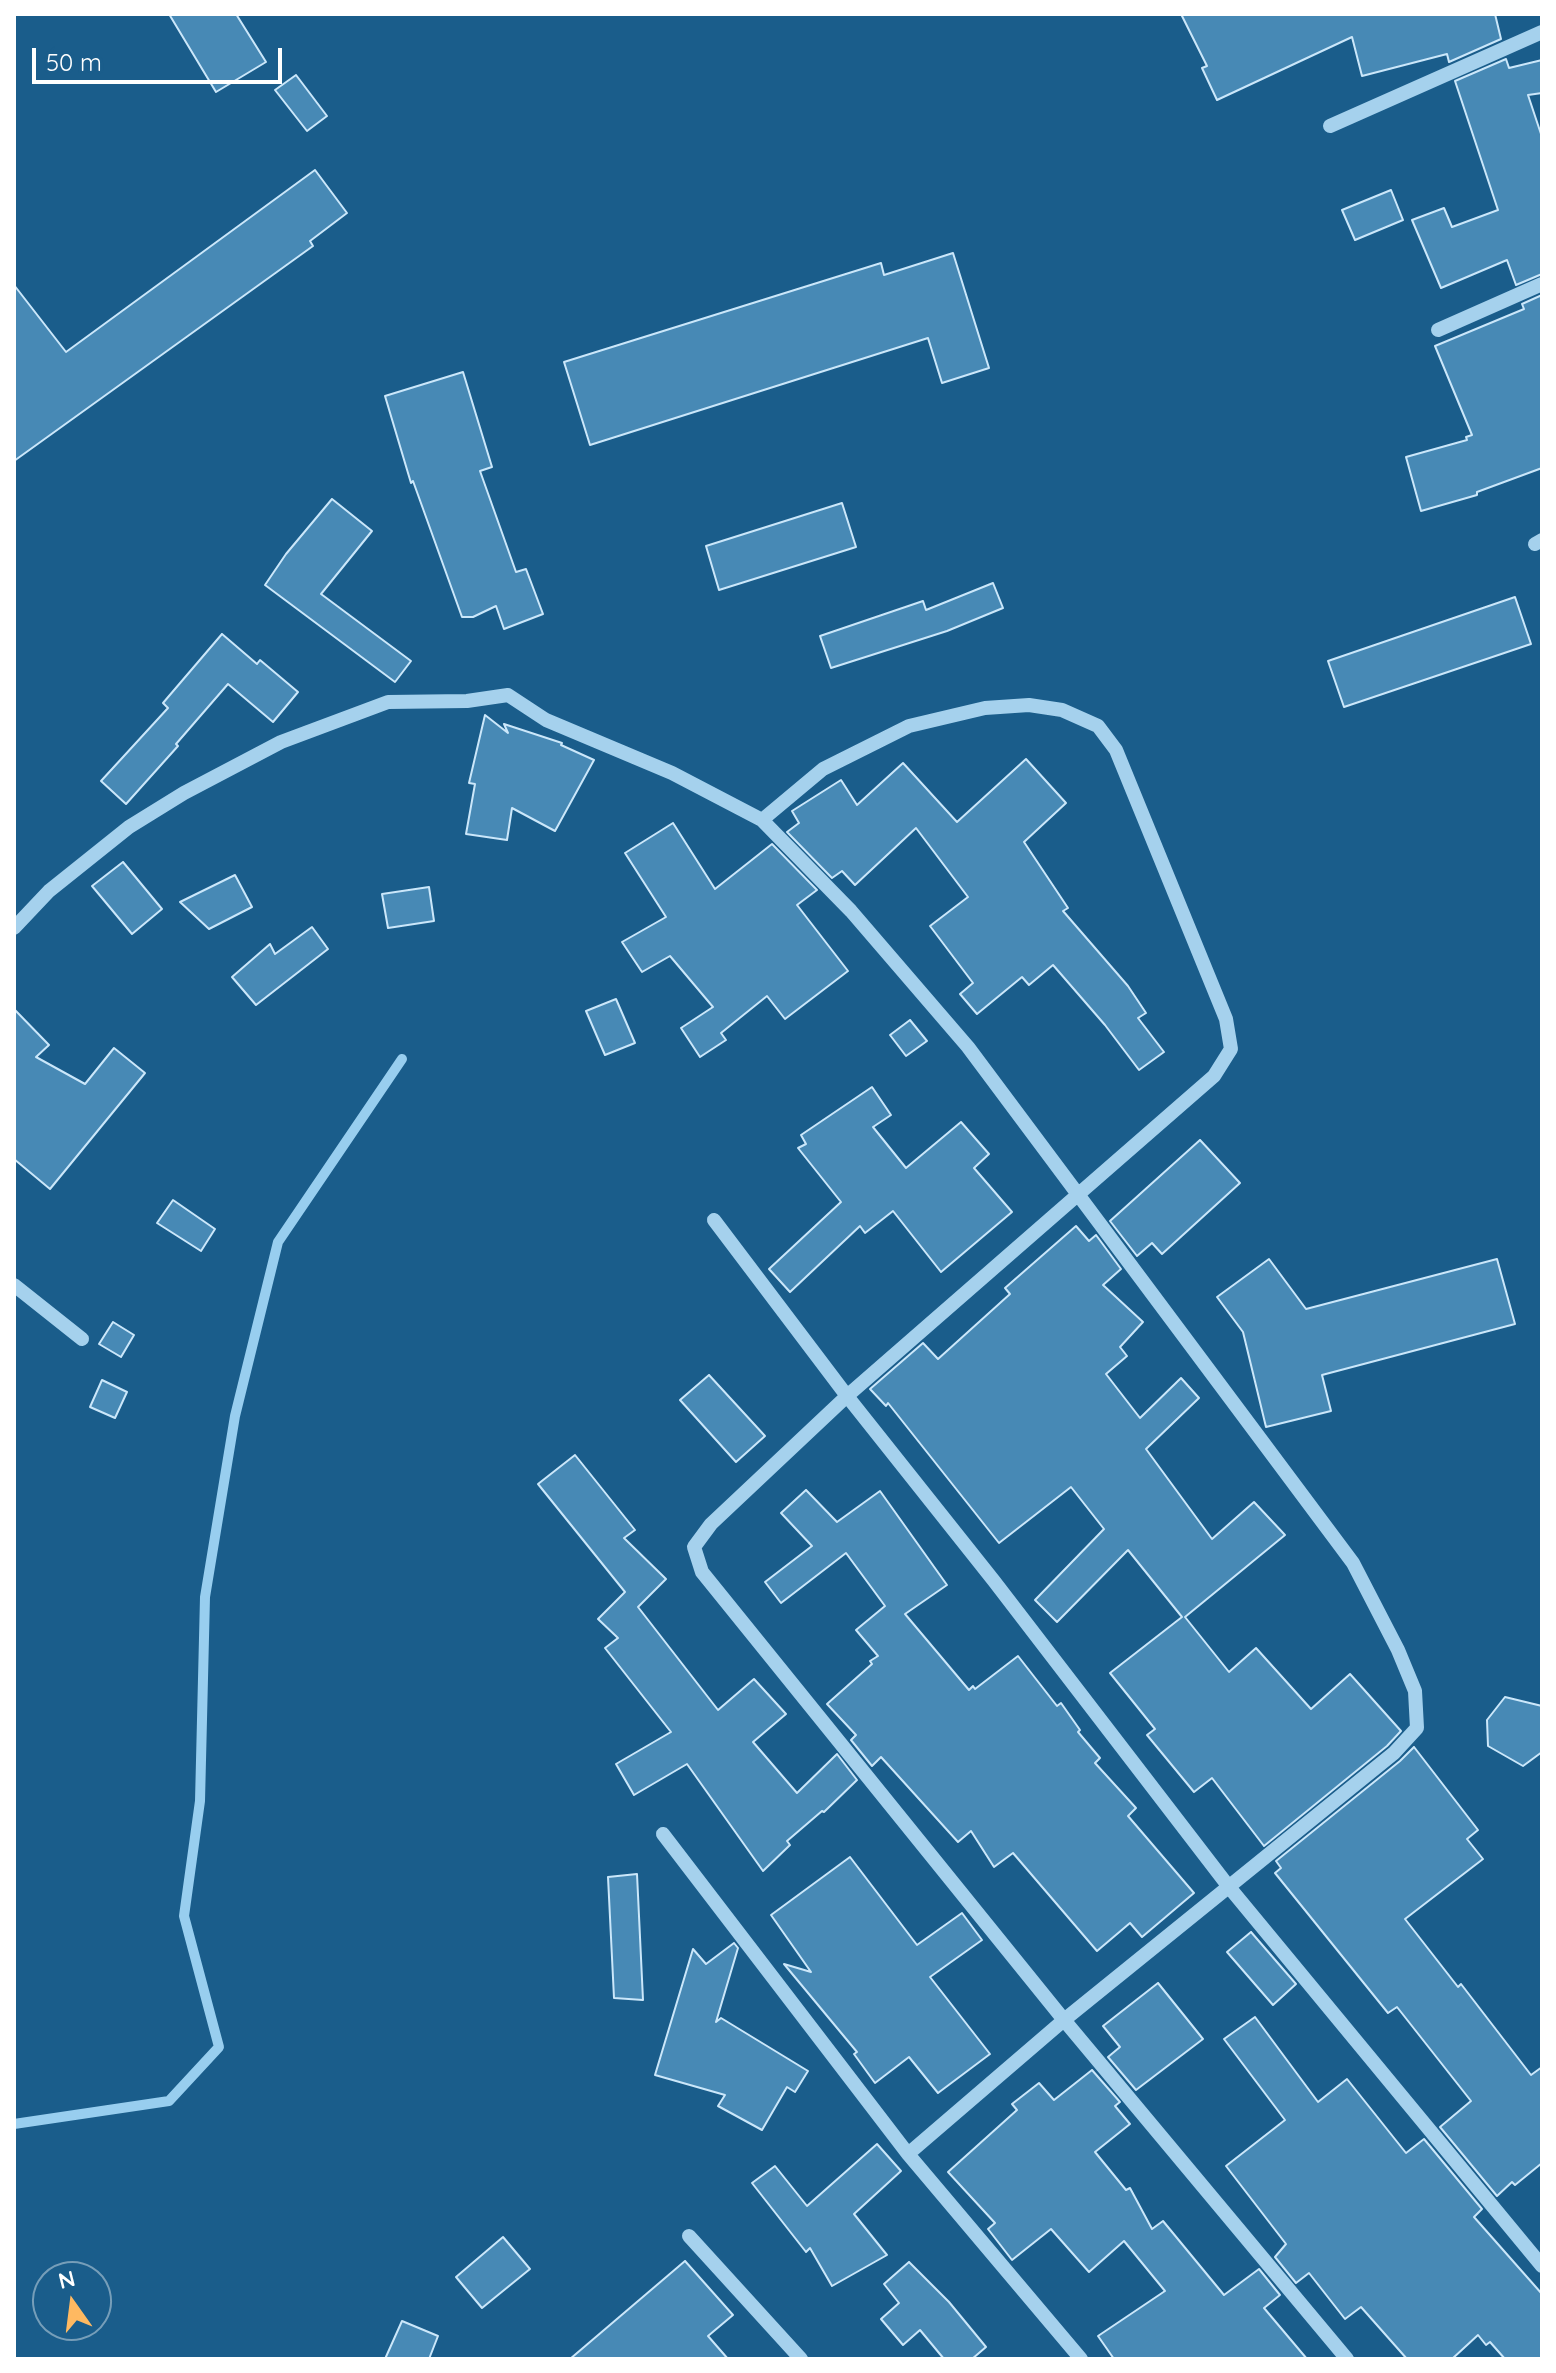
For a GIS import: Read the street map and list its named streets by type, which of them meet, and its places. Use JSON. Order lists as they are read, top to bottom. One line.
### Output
{"scale_bar":"50 m","north":"top"}
